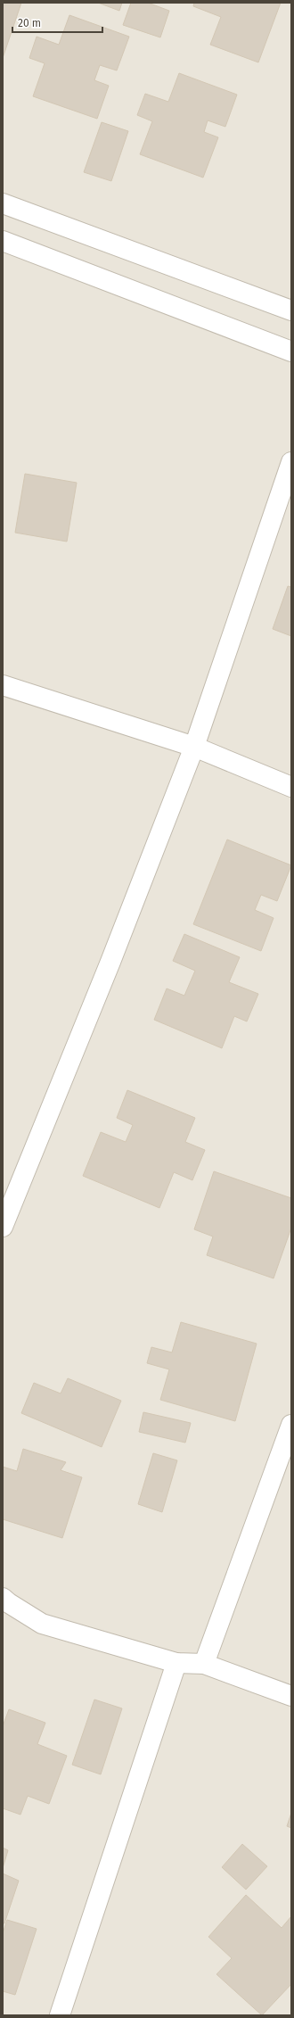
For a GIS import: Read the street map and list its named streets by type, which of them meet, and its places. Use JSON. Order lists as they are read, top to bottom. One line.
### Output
{"scale_bar":"20 m"}
